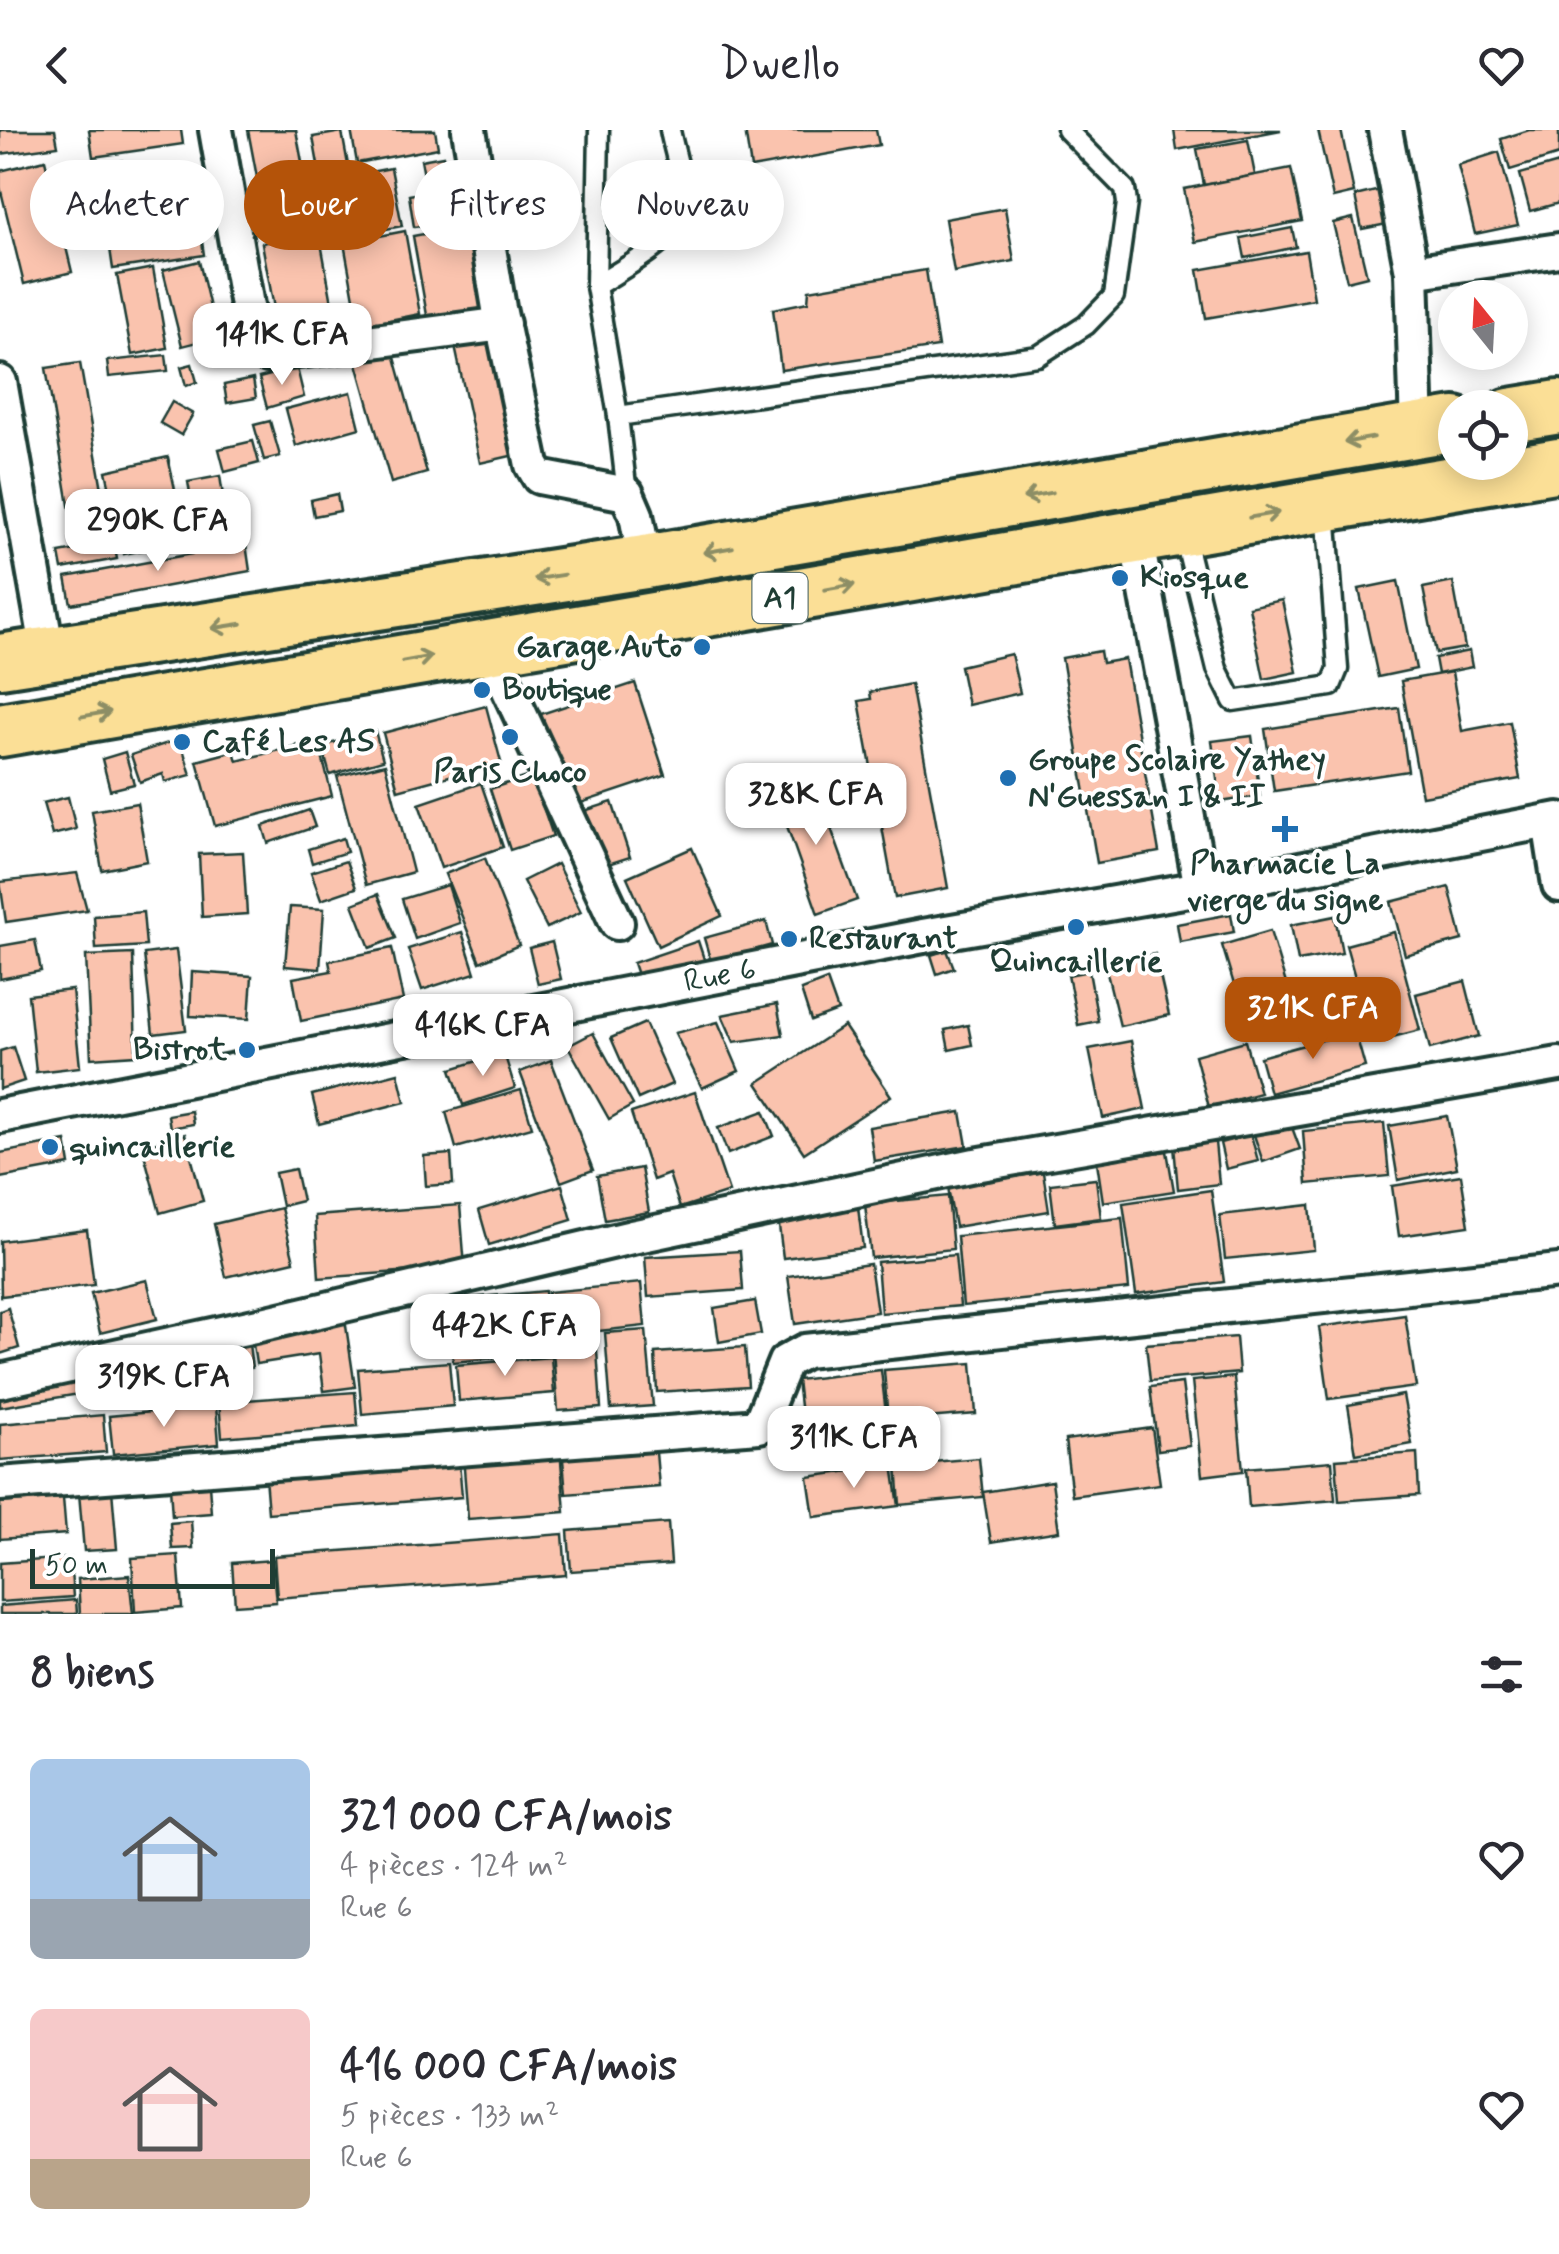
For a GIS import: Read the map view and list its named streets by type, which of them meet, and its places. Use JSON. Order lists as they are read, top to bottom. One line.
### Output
{"streets":{"main road":["A1"],"street":["Rue 6"]},"places":{"other":["Kiosque","Garage Auto","Boutique","Paris Choco","Café Les AS","Groupe Scolaire Yathey N'Guessan I & II","Quincaillerie","Restaurant","Bistrot","quincaillerie"],"health":["Pharmacie La vierge du signe"]},"scale_bar":"50 m","north":"top","page":{"header":"Dwello","chip":["Acheter","Louer","Filtres","Nouveau"],"price":["141K CFA","290K CFA","328K CFA","321K CFA","416K CFA","442K CFA","319K CFA","311K CFA"],"scale":"50 m","heading":"8 biens","list":[{"name":"321 000 CFA/mois","note":"4 pièces · 124 m² · Rue 6"},{"name":"416 000 CFA/mois","note":"5 pièces · 133 m² · Rue 6"}]}}
